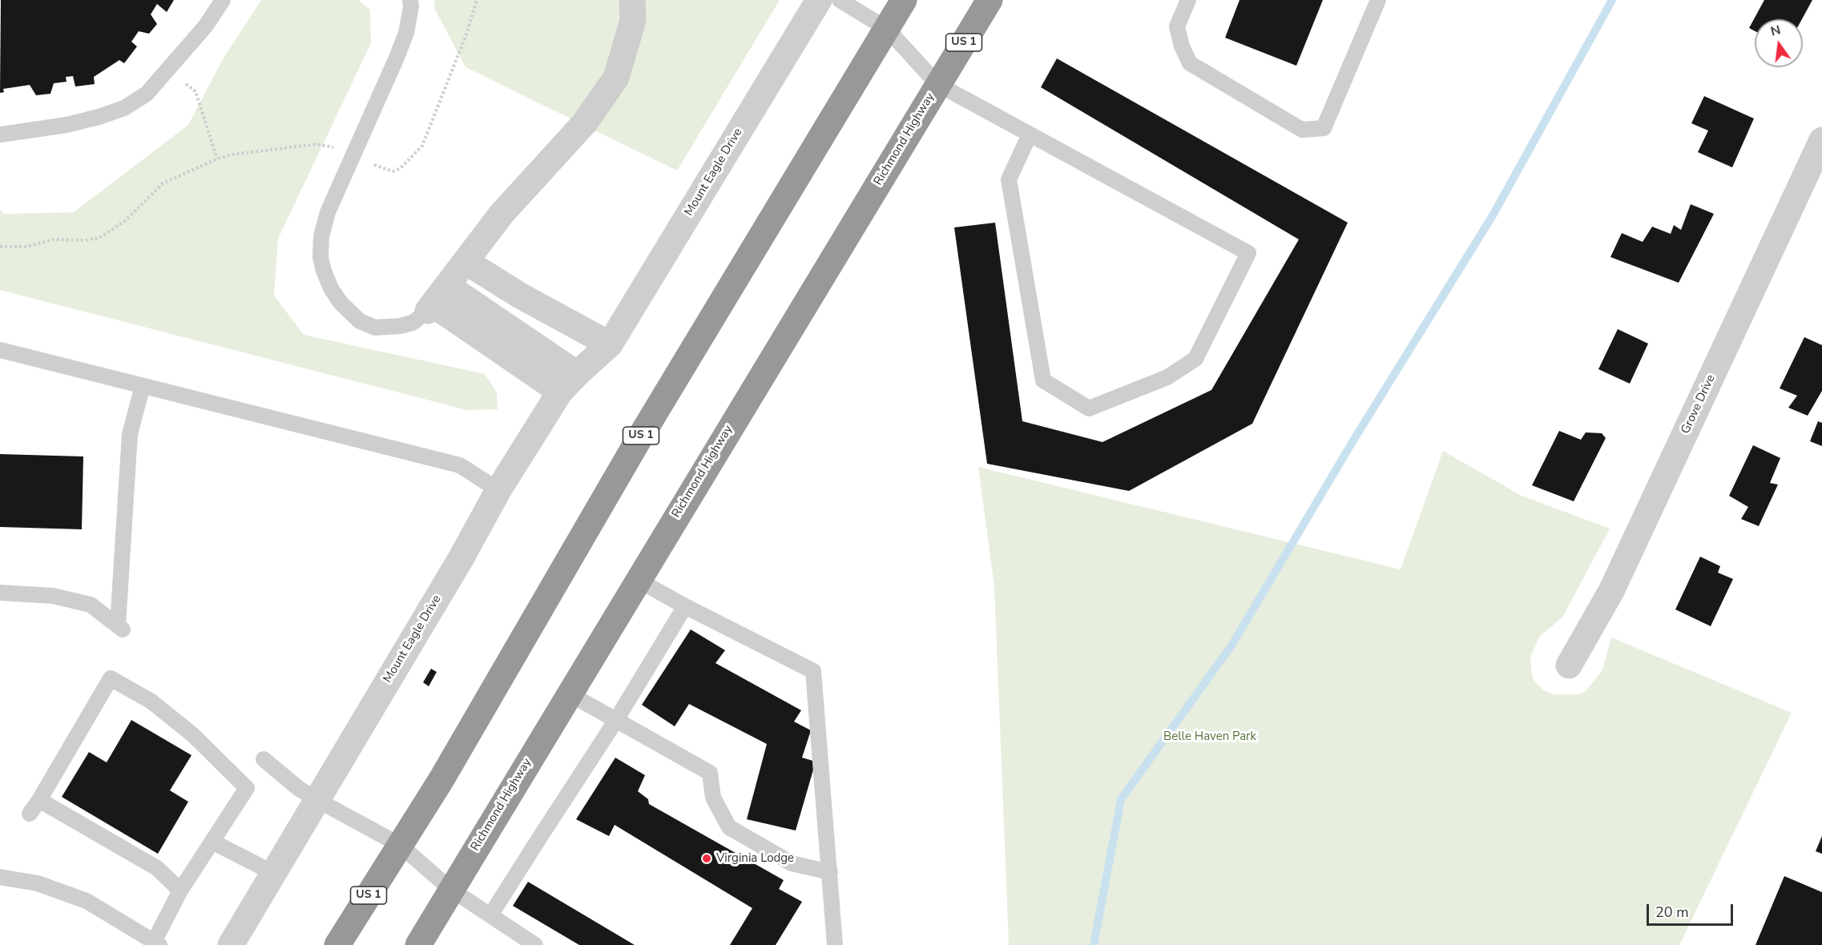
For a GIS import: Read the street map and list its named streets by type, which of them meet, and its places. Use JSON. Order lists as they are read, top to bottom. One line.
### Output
{"streets":{"highway":["US 1","Richmond Highway"],"street":["Mount Eagle Drive","Grove Drive"]},"parks":["Belle Haven Park"],"places":["Virginia Lodge"],"scale_bar":"20 m","north":"top"}
